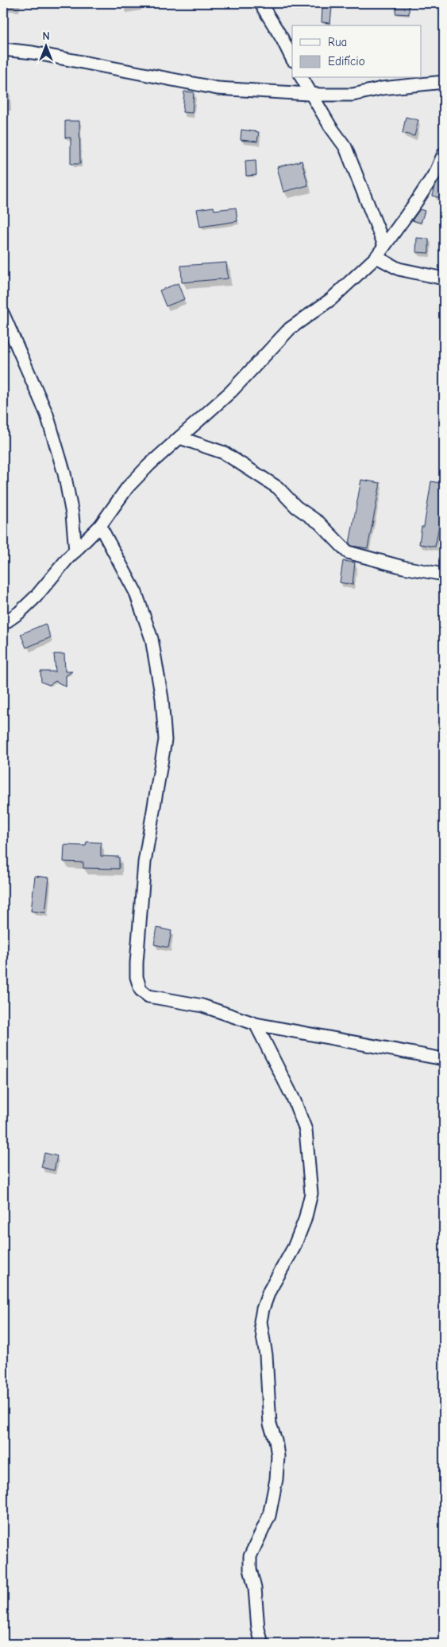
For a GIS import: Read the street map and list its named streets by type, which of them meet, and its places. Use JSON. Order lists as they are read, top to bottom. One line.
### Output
{"legend":["Rua","Edifício"],"north":"top"}
